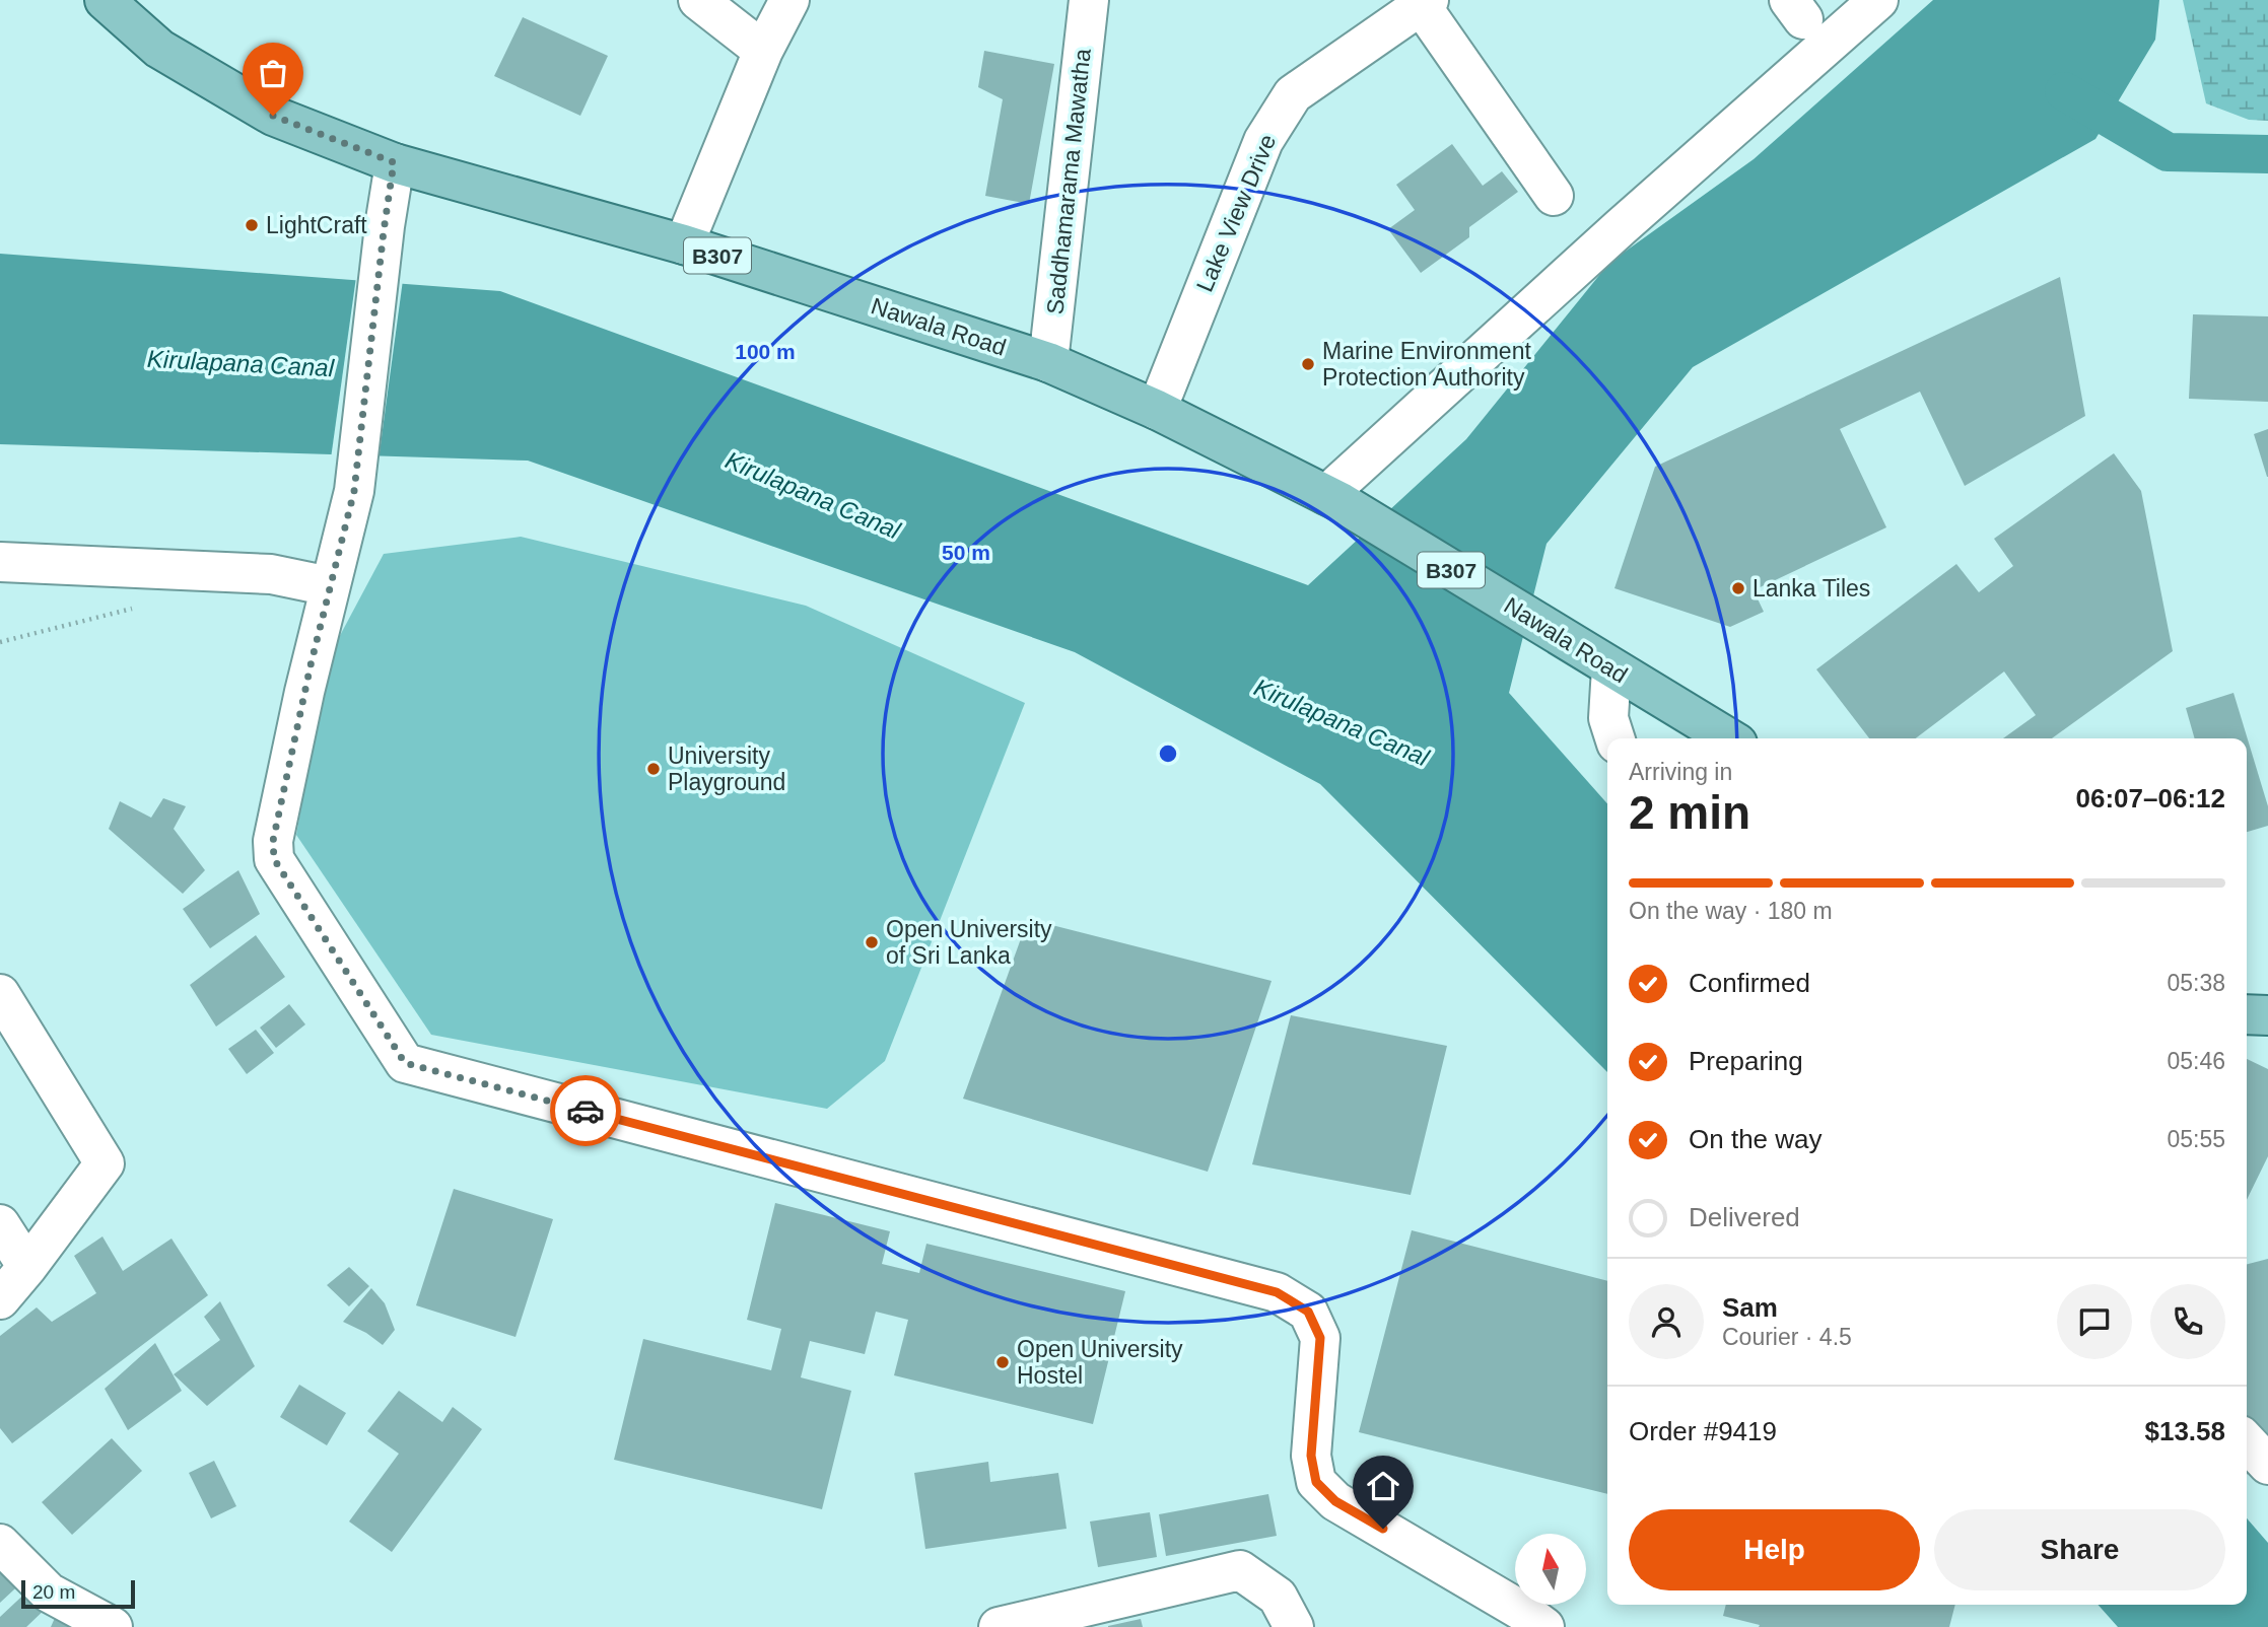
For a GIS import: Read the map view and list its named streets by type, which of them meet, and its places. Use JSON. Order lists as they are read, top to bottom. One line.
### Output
{"streets":{"main road":["B307","Nawala Road"],"street":["Saddhamarama Mawatha","Lake View Drive"]},"crossings":[["Saddhamarama Mawatha","Nawala Road"],["Lake View Drive","Nawala Road"]],"water":["Kirulapana Canal"],"places":["LightCraft","Marine Environment Protection Authority","Lanka Tiles","University Playground","Open University of Sri Lanka","Open University Hostel"],"scale_bar":"20 m","north":"top","page":{"heading":["2 min","Arriving in","06:07–06:12"],"panel":["Sam","Courier · 4.5","Order #9419","$13.58"],"bar":"On the way · 180 m","list":[["Confirmed","05:38"],["Preparing","05:46"],["On the way","05:55"],"Delivered"],"buttons":["Help","Share"],"scale":"20 m"},"rings":["100 m","50 m"]}
